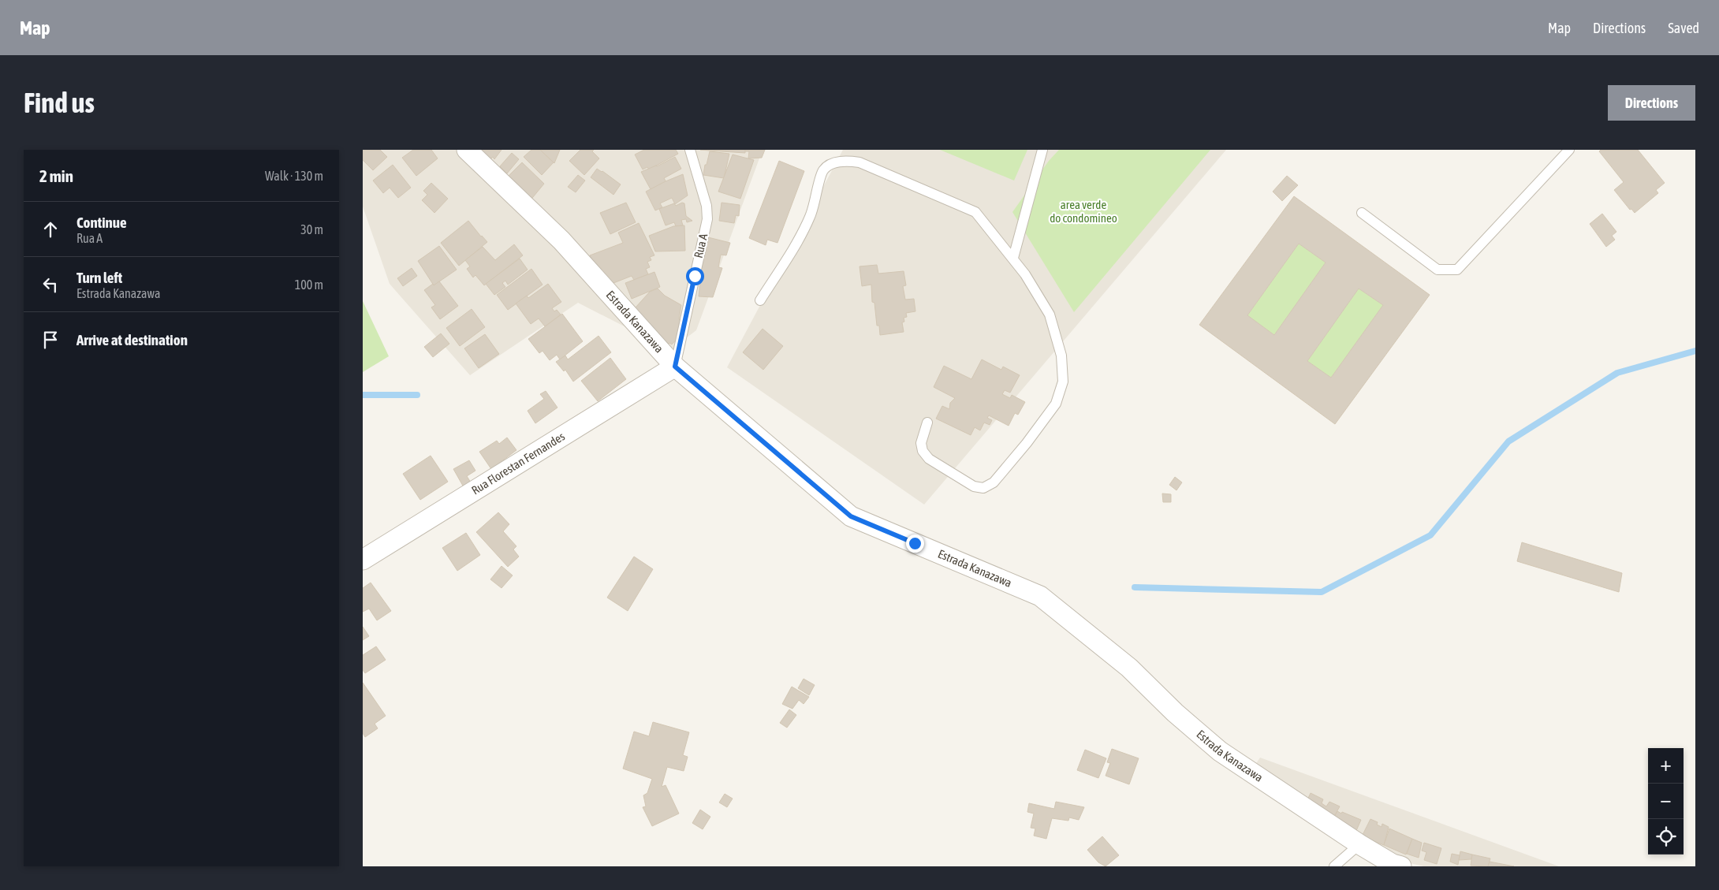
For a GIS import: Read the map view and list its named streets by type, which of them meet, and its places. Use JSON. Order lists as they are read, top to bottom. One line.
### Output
{"streets":{"street":["Estrada Kanazawa","Rua Florestan Fernandes"],"lane":["Rua A"]},"crossings":[["Rua A","Estrada Kanazawa"],["Rua A","Rua Florestan Fernandes"],["Estrada Kanazawa","Rua Florestan Fernandes"]],"parks":["area verde do condomineo"],"page":{"header":"Map","nav":["Map","Directions","Saved"],"buttons":"Directions","title":"Find us","heading":["2 min","Walk · 130 m"],"list":[["Continue","Rua A","30 m"],["Turn left","Estrada Kanazawa","100 m"],"Arrive at destination"],"map_buttons":["+","−"]}}
